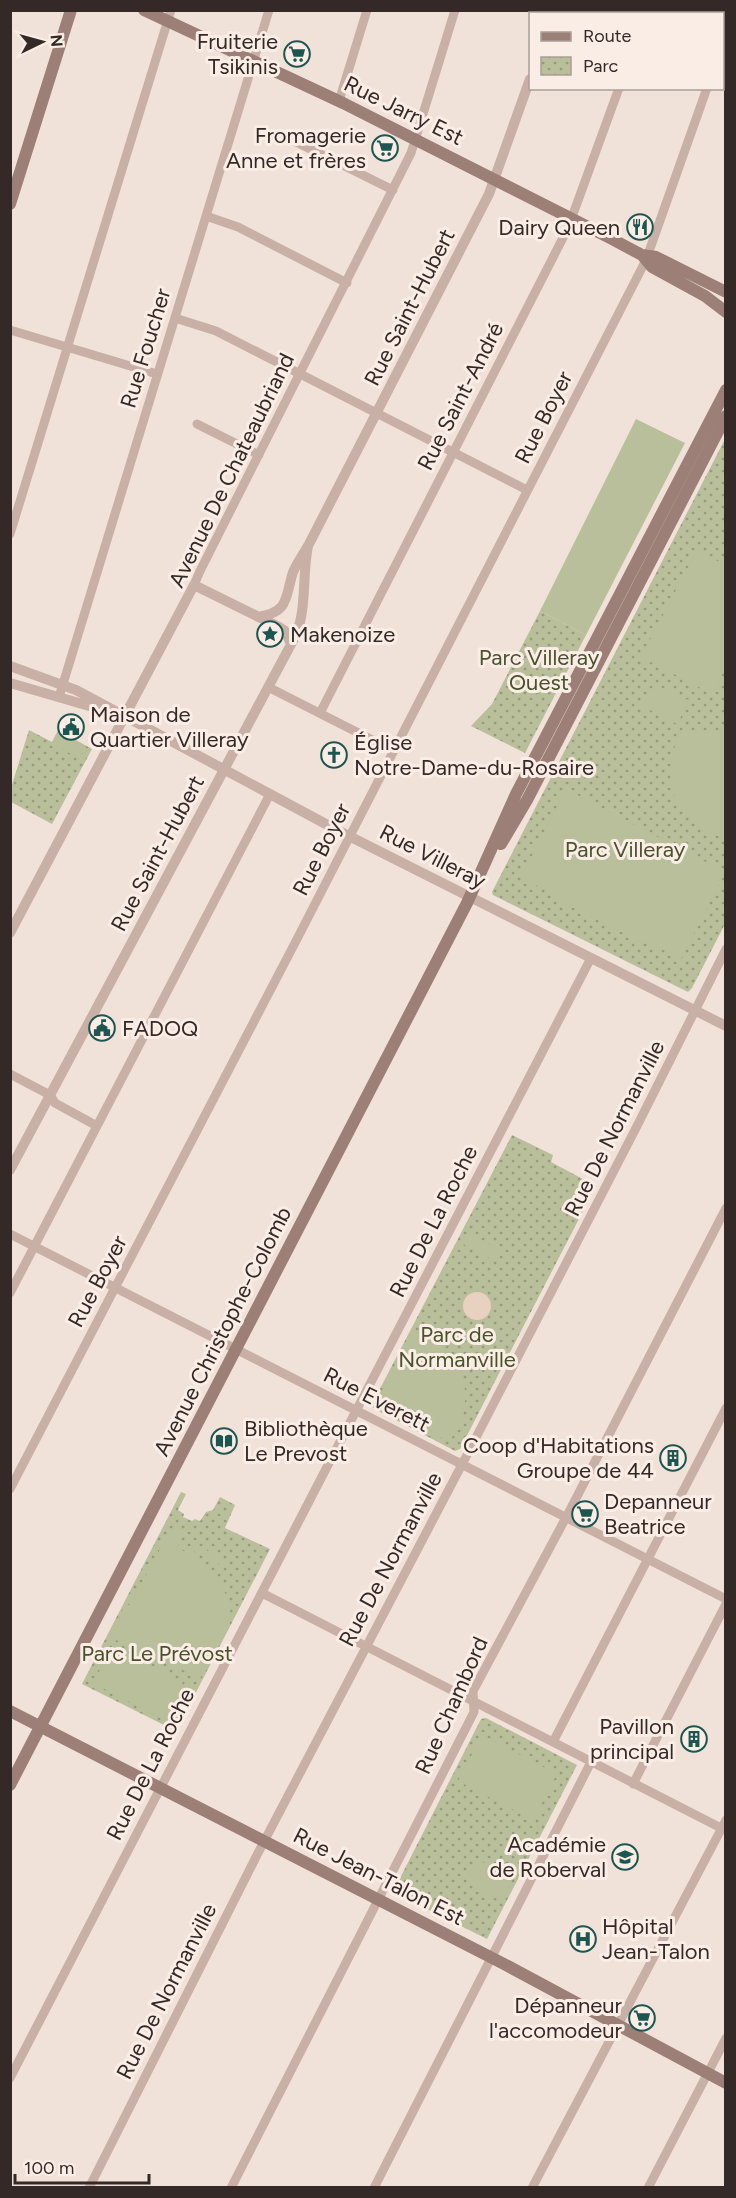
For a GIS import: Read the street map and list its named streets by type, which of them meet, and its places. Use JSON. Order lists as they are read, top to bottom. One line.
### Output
{"streets":{"main road":["Rue Jarry Est","Avenue Christophe-Colomb","Rue Jean-Talon Est"],"street":["Rue Saint-Hubert","Rue Foucher","Rue Saint-André","Rue Boyer","Avenue De Chateaubriand","Rue Villeray","Rue De Normanville","Rue De La Roche","Rue Everett","Rue Chambord"]},"crossings":[["Rue Jarry Est","Rue Saint-Hubert"],["Rue Jarry Est","Rue Foucher"],["Rue Jarry Est","Rue Saint-André"],["Rue Jarry Est","Rue Boyer"],["Rue Jarry Est","Avenue De Chateaubriand"],["Rue Saint-Hubert","Rue Villeray"],["Rue Foucher","Rue Villeray"],["Rue Boyer","Rue Villeray"],["Rue Boyer","Rue Everett"],["Avenue De Chateaubriand","Rue Villeray"],["Rue Villeray","Rue De Normanville"],["Rue Villeray","Rue De La Roche"],["Rue Villeray","Avenue Christophe-Colomb"],["Rue De Normanville","Rue Everett"],["Rue De Normanville","Rue Jean-Talon Est"],["Rue De La Roche","Rue Everett"],["Rue De La Roche","Rue Jean-Talon Est"],["Avenue Christophe-Colomb","Rue Everett"],["Avenue Christophe-Colomb","Rue Jean-Talon Est"],["Rue Everett","Rue Chambord"],["Rue Chambord","Rue Jean-Talon Est"]],"parks":["Parc Villeray Ouest","Parc Villeray","Parc de Normanville","Parc Le Prévost"],"places":{"supermarket":["Fruiterie Tsikinis","Fromagerie Anne et frères","Depanneur Beatrice","Dépanneur l'accomodeur"],"restaurant":["Dairy Queen"],"place":["Makenoize"],"public building":["Maison de Quartier Villeray","FADOQ"],"church":["Église Notre-Dame-du-Rosaire"],"library":["Bibliothèque Le Prevost"],"building":["Coop d'Habitations Groupe de 44","Pavillon principal"],"school or university":["Académie de Roberval"],"hospital":["Hôpital Jean-Talon"]},"legend":["Route","Parc"],"scale_bar":"100 m","north":"right"}
